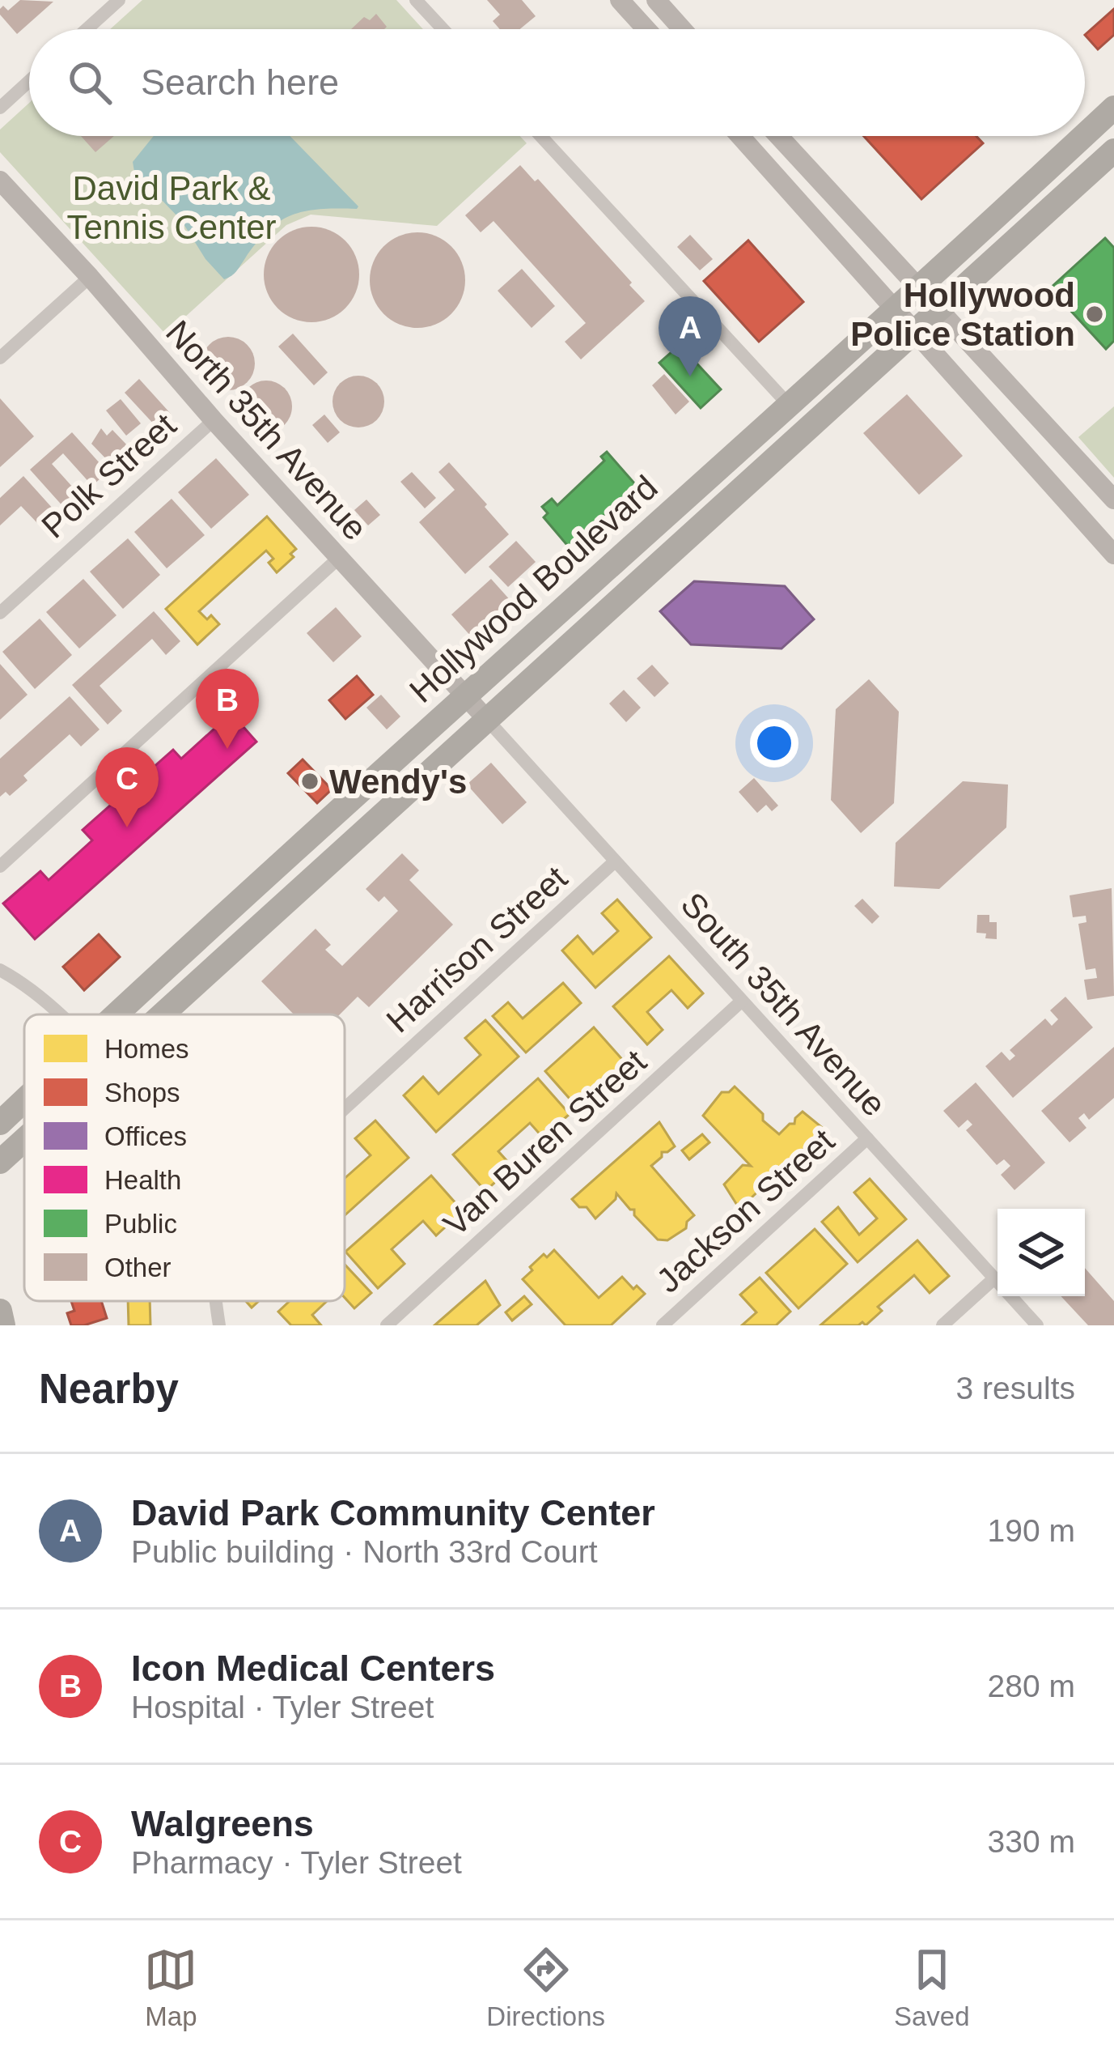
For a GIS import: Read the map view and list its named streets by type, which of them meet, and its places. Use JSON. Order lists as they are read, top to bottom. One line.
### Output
{"streets":{"highway":["Hollywood Boulevard"],"street":["North 35th Avenue","Polk Street","Harrison Street","South 35th Avenue","Van Buren Street","Jackson Street"]},"crossings":[["North 35th Avenue","Polk Street"],["North 35th Avenue","Hollywood Boulevard"],["North 35th Avenue","South 35th Avenue"],["Hollywood Boulevard","South 35th Avenue"],["Harrison Street","South 35th Avenue"],["South 35th Avenue","Van Buren Street"],["South 35th Avenue","Jackson Street"]],"parks":["David Park & Tennis Center"],"places":["Hollywood Police Station","Wendy's"],"legend":["Homes","Shops","Offices","Health","Public","Other"],"page":{"search":"Search here","pins":["A","B","C"],"heading":["Nearby","3 results"],"list":[{"mark":"A","name":"David Park Community Center","note":"Public building · North 33rd Court","value":"190 m"},{"mark":"B","name":"Icon Medical Centers","note":"Hospital · Tyler Street","value":"280 m"},{"mark":"C","name":"Walgreens","note":"Pharmacy · Tyler Street","value":"330 m"}],"nav":["Map","Directions","Saved"]}}
